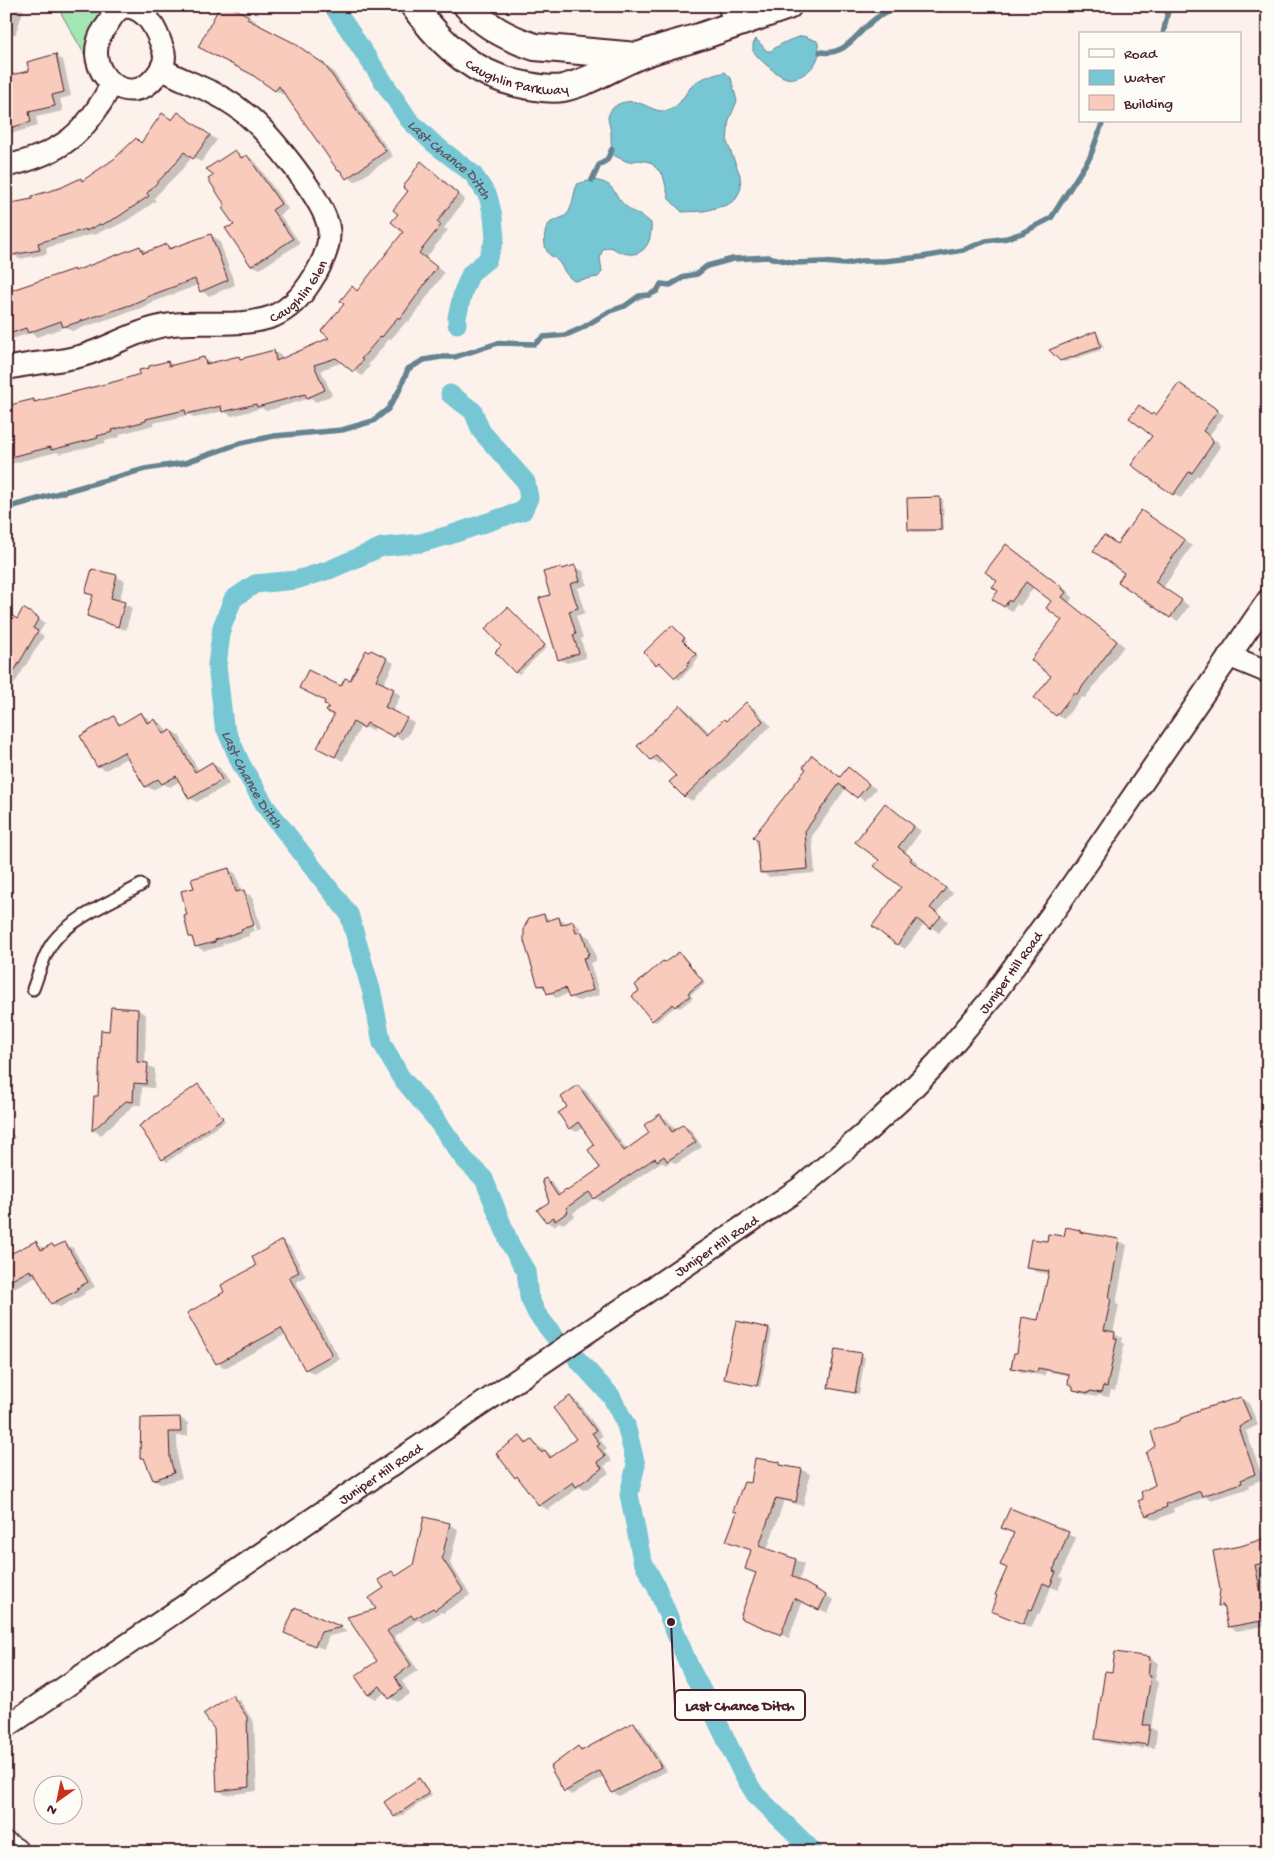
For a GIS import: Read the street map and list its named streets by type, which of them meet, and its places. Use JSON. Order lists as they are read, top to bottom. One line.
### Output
{"streets":{"street":["Caughlin Parkway","Caughlin Glen","Juniper Hill Road"]},"water":["Last Chance Ditch"],"places":["Last Chance Ditch"],"legend":["Road","Water","Building"],"north":"bottom left"}
